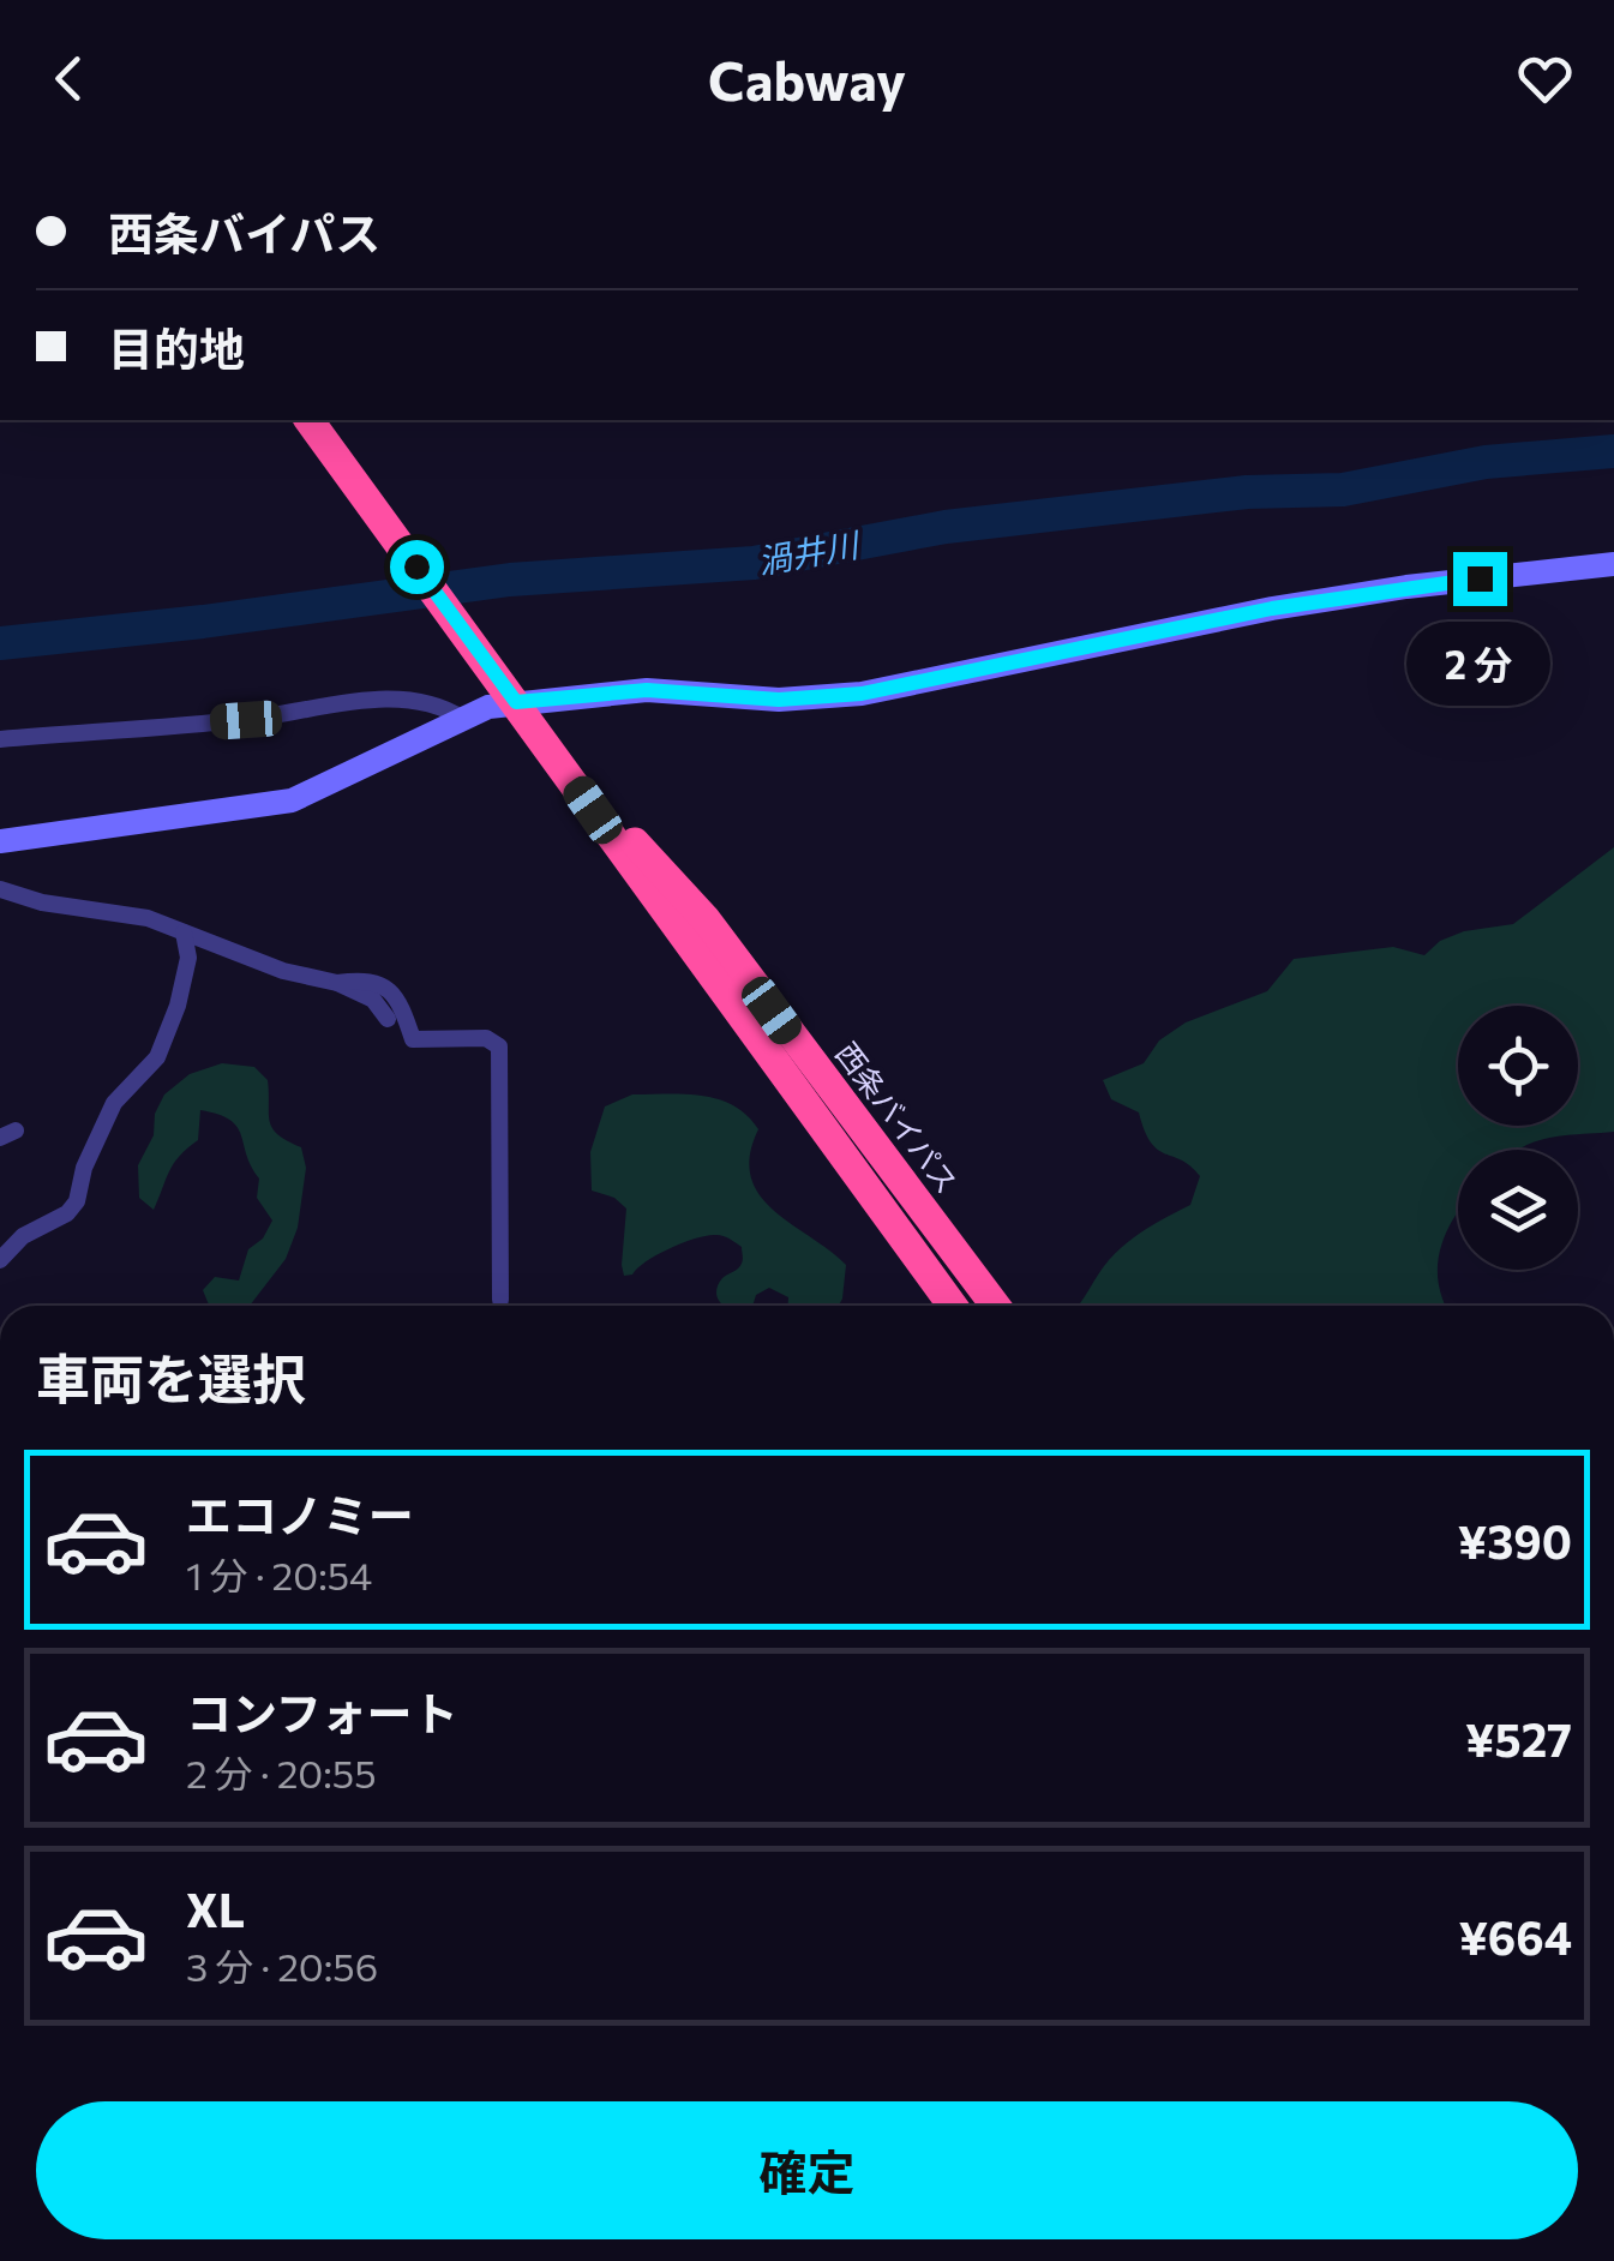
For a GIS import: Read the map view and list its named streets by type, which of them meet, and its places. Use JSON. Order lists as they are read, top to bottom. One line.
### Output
{"streets":{"highway":["西条バイパス"]},"water":["渦井川"],"page":{"header":"Cabway","banner":["西条バイパス","目的地"],"bubble":"2 分","heading":"車両を選択","list":[{"name":"エコノミー","note":"1 分 · 20:54","value":"¥390"},{"name":"コンフォート","note":"2 分 · 20:55","value":"¥527"},{"name":"XL","note":"3 分 · 20:56","value":"¥664"}],"buttons":"確定"}}
